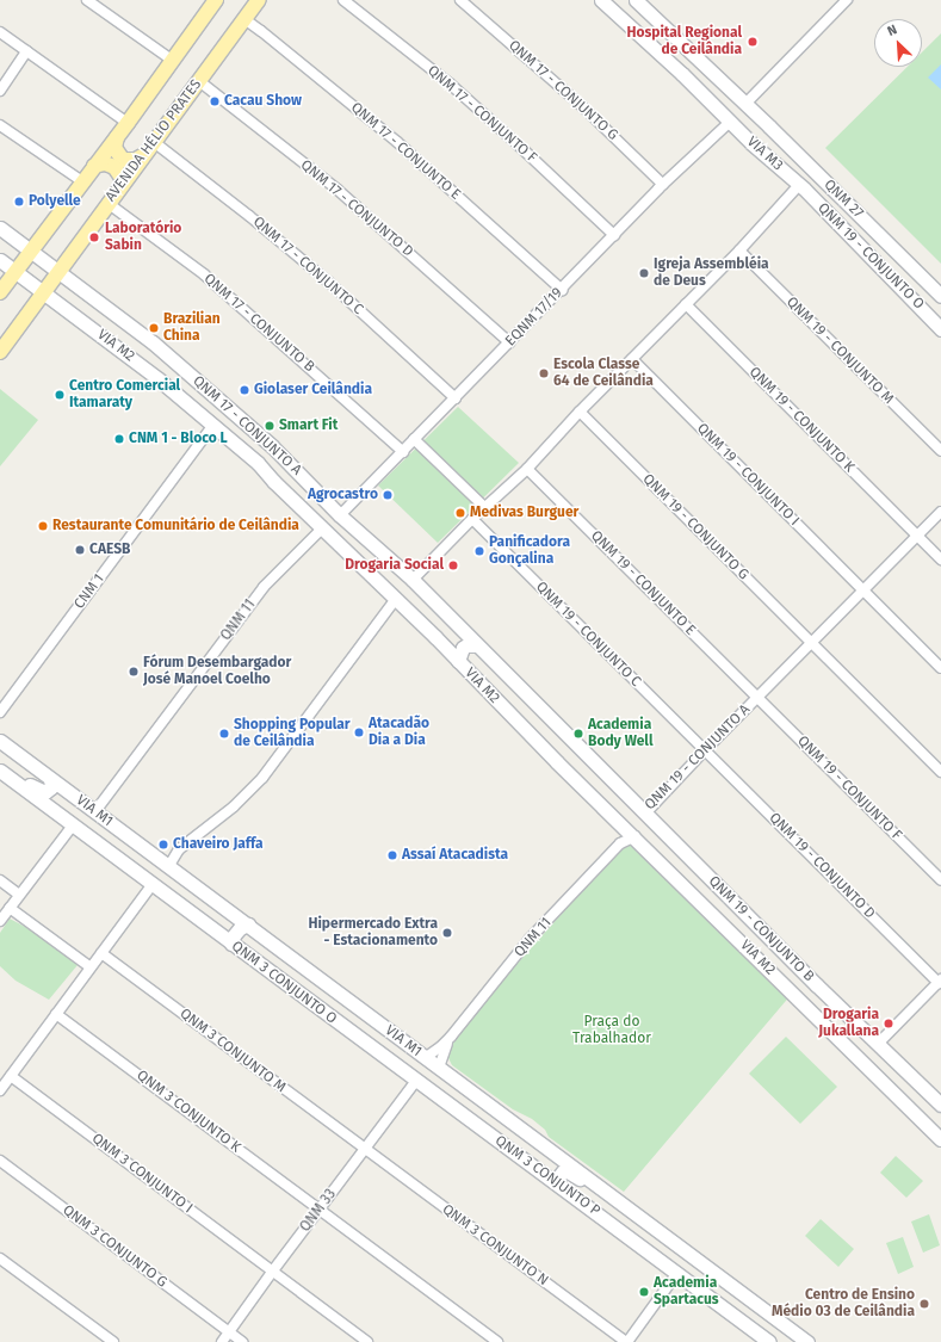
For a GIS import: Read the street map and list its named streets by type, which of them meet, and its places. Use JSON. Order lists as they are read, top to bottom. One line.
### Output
{"streets":{"main road":["AVENIDA HÉLIO PRATES","VIA M3","QNM 27","QNM 19 - CONJUNTO O","VIA M2","QNM 17 - CONJUNTO A","QNM 19 - CONJUNTO A","VIA M1","QNM 19 - CONJUNTO B","QNM 3 CONJUNTO O","QNM 3 CONJUNTO P"],"street":["QNM 17 - CONJUNTO G","QNM 17 - CONJUNTO F","QNM 17 - CONJUNTO E","QNM 17 - CONJUNTO D","QNM 17 - CONJUNTO C","EQNM 17/19","QNM 17 - CONJUNTO B","QNM 19 - CONJUNTO M","QNM 19 - CONJUNTO K","QNM 19 - CONJUNTO I","QNM 19 - CONJUNTO G","QNM 19 - CONJUNTO E","CNM 1","QNM 11","QNM 19 - CONJUNTO C","QNM 19 - CONJUNTO F","QNM 19 - CONJUNTO D","QNM 3 CONJUNTO M","QNM 3 CONJUNTO K","QNM 3 CONJUNTO I","QNM 33","QNM 3 CONJUNTO N","QNM 3 CONJUNTO G"]},"crossings":[["QNM 17 - CONJUNTO G","EQNM 17/19"],["QNM 17 - CONJUNTO F","EQNM 17/19"],["AVENIDA HÉLIO PRATES","QNM 17 - CONJUNTO E"],["AVENIDA HÉLIO PRATES","QNM 17 - CONJUNTO D"],["AVENIDA HÉLIO PRATES","QNM 17 - CONJUNTO C"],["AVENIDA HÉLIO PRATES","QNM 17 - CONJUNTO B"],["AVENIDA HÉLIO PRATES","VIA M2"],["AVENIDA HÉLIO PRATES","QNM 17 - CONJUNTO A"],["QNM 17 - CONJUNTO E","EQNM 17/19"],["VIA M3","QNM 19 - CONJUNTO O"],["VIA M3","EQNM 17/19"],["QNM 17 - CONJUNTO D","EQNM 17/19"],["QNM 17 - CONJUNTO C","EQNM 17/19"],["EQNM 17/19","QNM 17 - CONJUNTO B"],["EQNM 17/19","QNM 17 - CONJUNTO A"],["VIA M2","CNM 1"],["VIA M2","QNM 11"],["QNM 19 - CONJUNTO K","QNM 19 - CONJUNTO A"],["QNM 19 - CONJUNTO I","QNM 19 - CONJUNTO A"],["QNM 19 - CONJUNTO G","QNM 19 - CONJUNTO A"],["QNM 19 - CONJUNTO E","QNM 19 - CONJUNTO A"],["QNM 19 - CONJUNTO E","QNM 19 - CONJUNTO F"],["QNM 11","VIA M1"],["QNM 19 - CONJUNTO C","QNM 19 - CONJUNTO A"],["QNM 19 - CONJUNTO C","QNM 19 - CONJUNTO D"],["QNM 19 - CONJUNTO A","QNM 19 - CONJUNTO F"],["QNM 19 - CONJUNTO A","QNM 19 - CONJUNTO D"],["QNM 19 - CONJUNTO A","QNM 19 - CONJUNTO B"],["VIA M1","QNM 3 CONJUNTO O"],["QNM 3 CONJUNTO O","QNM 3 CONJUNTO P"],["QNM 3 CONJUNTO O","QNM 33"],["QNM 3 CONJUNTO M","QNM 33"],["QNM 3 CONJUNTO M","QNM 3 CONJUNTO N"],["QNM 3 CONJUNTO K","QNM 33"],["QNM 3 CONJUNTO I","QNM 33"],["QNM 3 CONJUNTO P","QNM 33"],["QNM 33","QNM 3 CONJUNTO N"],["QNM 33","QNM 3 CONJUNTO G"]],"parks":["Praça do Trabalhador"],"places":["Hospital Regional de Ceilândia","Cacau Show","Polyelle","Laboratório Sabin","Igreja Assembléia de Deus","Brazilian China","Escola Classe 64 de Ceilândia","Giolaser Ceilândia","Centro Comercial Itamaraty","Smart Fit","CNM 1 - Bloco L","Agrocastro","Medivas Burguer","Restaurante Comunitário de Ceilândia","CAESB","Panificadora Gonçalina","Drogaria Social","Fórum Desembargador José Manoel Coelho","Atacadão Dia a Dia","Shopping Popular de Ceilândia","Academia Body Well","Chaveiro Jaffa","Assaí Atacadista","Hipermercado Extra - Estacionamento","Drogaria Jukallana","Academia Spartacus","Centro de Ensino Médio 03 de Ceilândia"],"north":"top left"}
